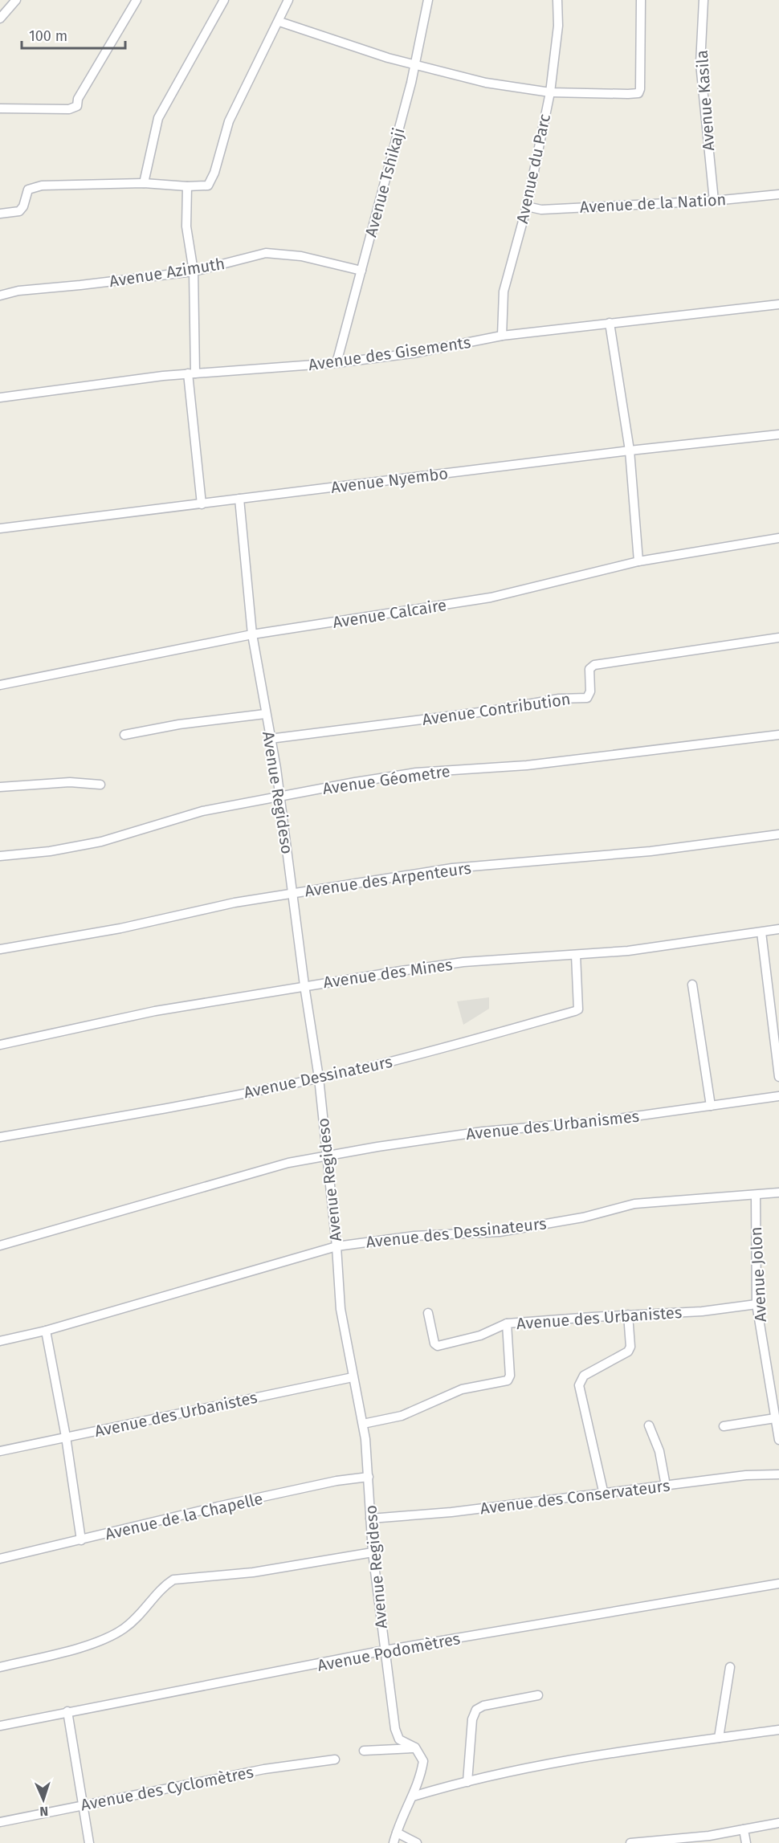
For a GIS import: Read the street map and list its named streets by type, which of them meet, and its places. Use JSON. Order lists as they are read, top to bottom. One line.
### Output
{"streets":{"street":["Avenue Kasila","Avenue du Parc","Avenue Tshikaji","Avenue de la Nation","Avenue Azimuth","Avenue des Gisements","Avenue Nyembo","Avenue Calcaire","Avenue Contribution","Avenue Géometre","Avenue Regideso","Avenue des Arpenteurs","Avenue des Mines","Avenue Dessinateurs","Avenue des Urbanismes","Avenue des Dessinateurs","Avenue Jolon","Avenue des Urbanistes","Avenue des Conservateurs","Avenue de la Chapelle","Avenue Podomètres","Avenue des Cyclomètres"]},"crossings":[["Avenue Kasila","Avenue de la Nation"],["Avenue du Parc","Avenue de la Nation"],["Avenue du Parc","Avenue des Gisements"],["Avenue Tshikaji","Avenue Azimuth"],["Avenue Tshikaji","Avenue des Gisements"],["Avenue Nyembo","Avenue Regideso"],["Avenue Calcaire","Avenue Regideso"],["Avenue Contribution","Avenue Regideso"],["Avenue Géometre","Avenue Regideso"],["Avenue Regideso","Avenue des Arpenteurs"],["Avenue Regideso","Avenue des Mines"],["Avenue Regideso","Avenue Dessinateurs"],["Avenue Regideso","Avenue des Urbanismes"],["Avenue Regideso","Avenue des Dessinateurs"],["Avenue Regideso","Avenue des Urbanistes"],["Avenue Regideso","Avenue des Conservateurs"],["Avenue Regideso","Avenue de la Chapelle"],["Avenue Regideso","Avenue Podomètres"],["Avenue des Mines","Avenue Dessinateurs"],["Avenue des Dessinateurs","Avenue Jolon"],["Avenue Jolon","Avenue des Urbanistes"]],"scale_bar":"100 m","north":"bottom"}
